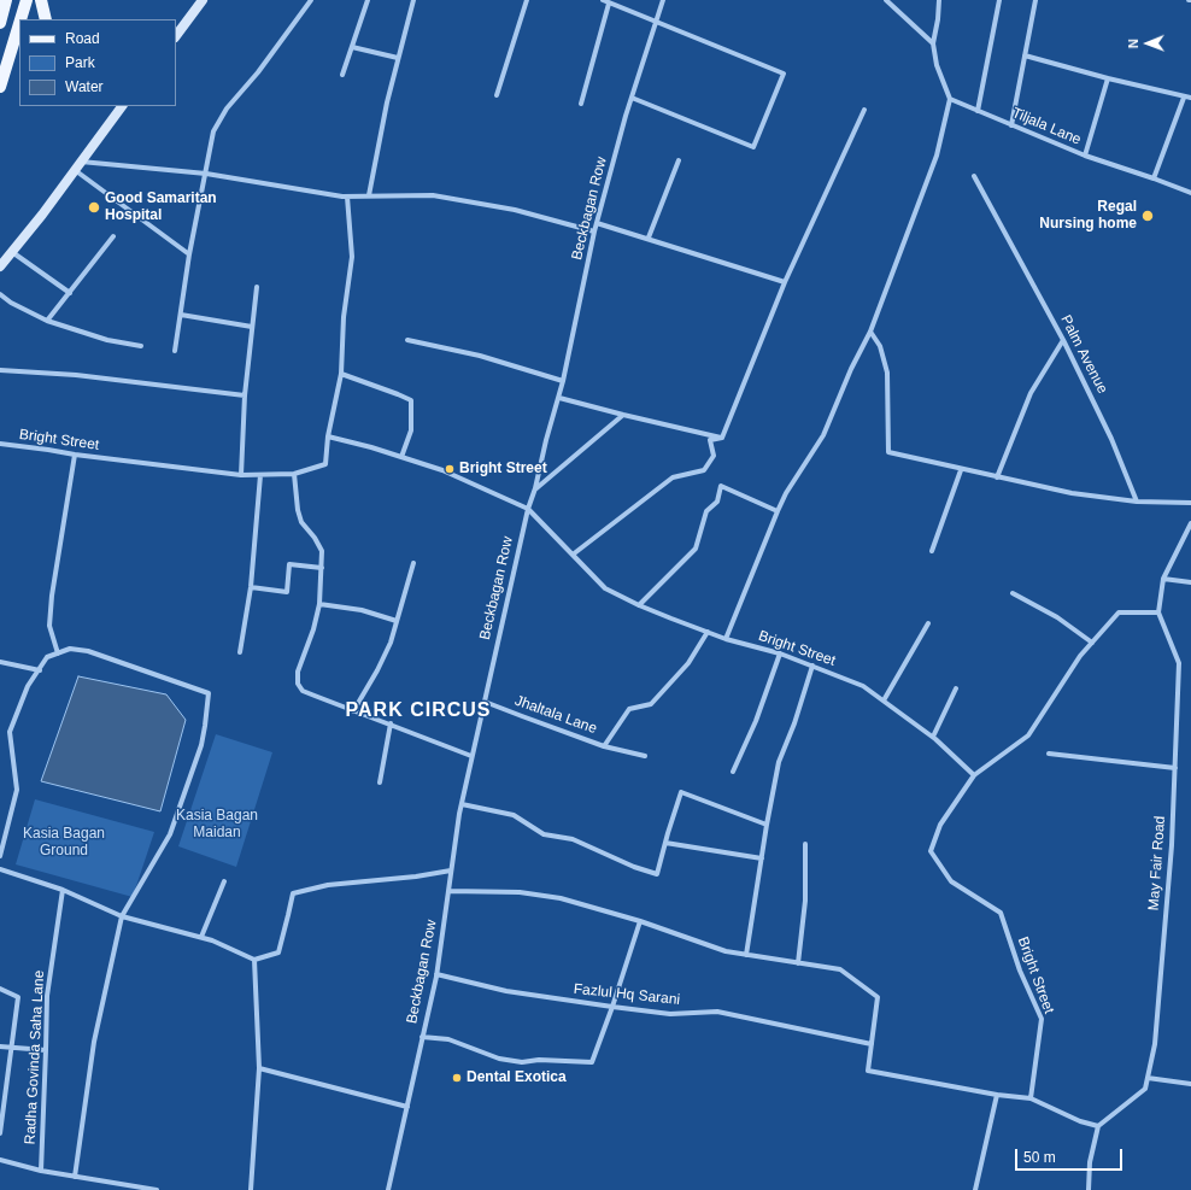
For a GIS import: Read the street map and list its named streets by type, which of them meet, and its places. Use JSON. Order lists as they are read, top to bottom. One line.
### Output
{"streets":{"street":["Tiljala Lane","Beckbagan Row","Palm Avenue","Bright Street","Jhaltala Lane","May Fair Road","Fazlul Hq Sarani","Radha Govinda Saha Lane"]},"crossings":[["Beckbagan Row","Bright Street"],["Beckbagan Row","Jhaltala Lane"],["Beckbagan Row","Fazlul Hq Sarani"],["Bright Street","Jhaltala Lane"],["Bright Street","May Fair Road"]],"districts":["PARK CIRCUS"],"parks":["Kasia Bagan Maidan","Kasia Bagan Ground"],"places":["Good Samaritan Hospital","Regal Nursing home","Bright Street","Dental Exotica"],"legend":["Road","Park","Water"],"scale_bar":"50 m","north":"left"}
